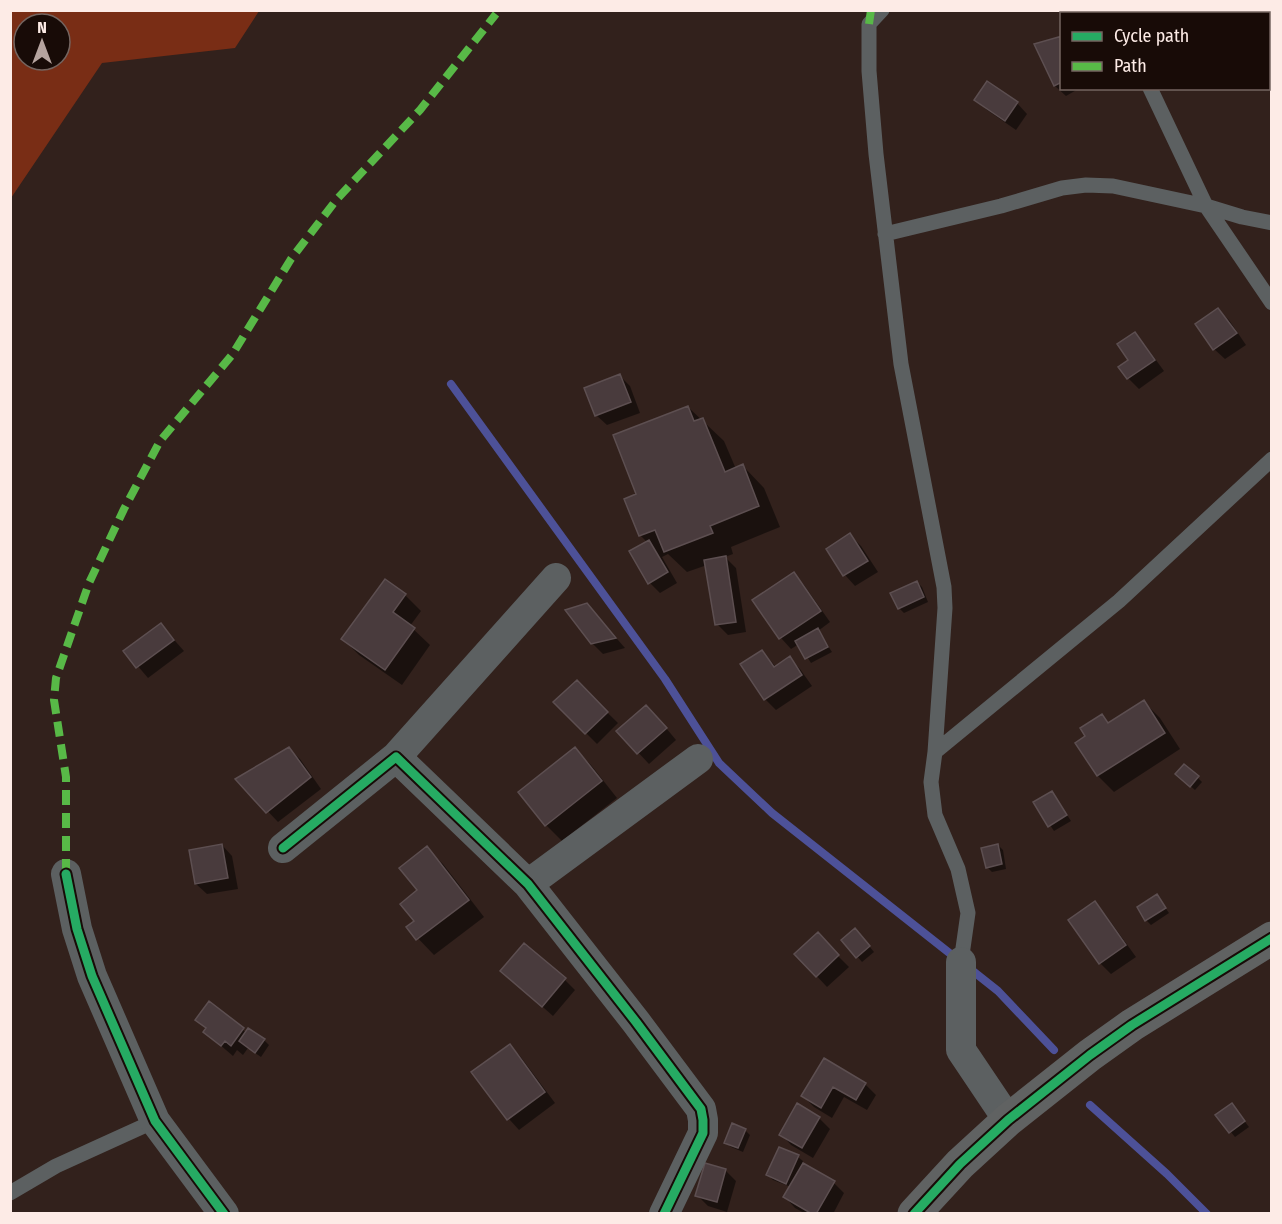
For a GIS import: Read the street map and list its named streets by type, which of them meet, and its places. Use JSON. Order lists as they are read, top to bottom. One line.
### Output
{"legend":["Cycle path","Path"],"north":"top"}
